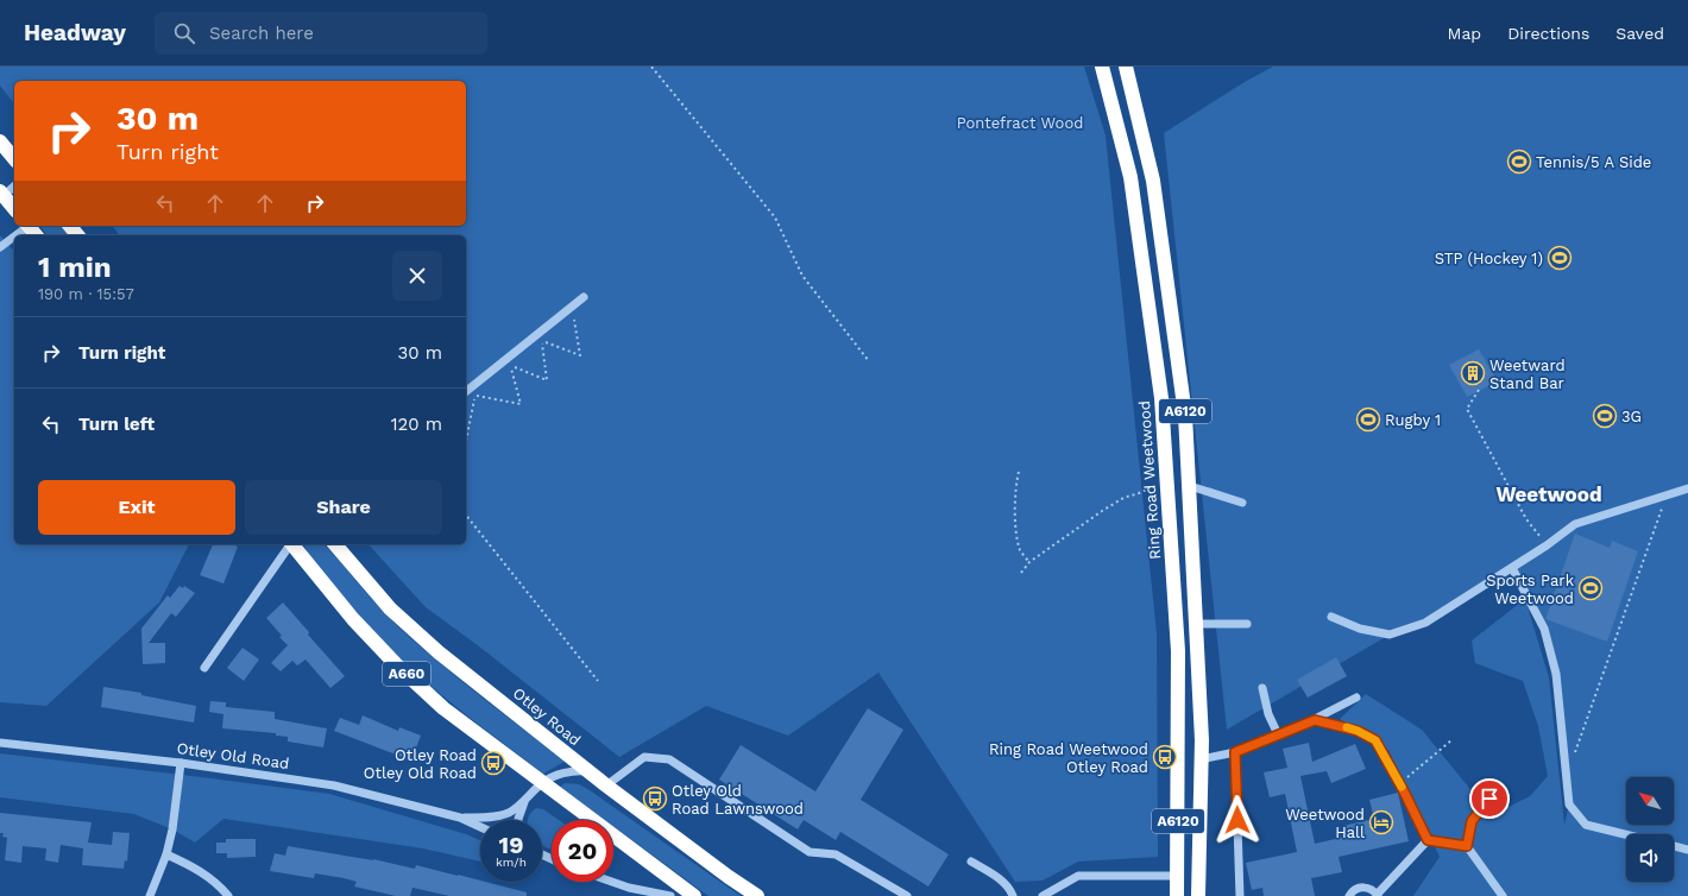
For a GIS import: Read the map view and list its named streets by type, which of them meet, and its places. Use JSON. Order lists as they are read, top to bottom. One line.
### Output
{"streets":{"highway":["A6120","Ring Road Weetwood","A660","Otley Road"],"street":["Otley Old Road"]},"crossings":[["A660","Otley Old Road"],["Otley Road","Otley Old Road"]],"districts":["Weetwood"],"parks":["Pontefract Wood"],"places":{"sports":["Tennis/5 A Side","STP (Hockey 1)","3G","Rugby 1","Sports Park Weetwood"],"building":["Weetward Stand Bar"],"bus stop":["Ring Road Weetwood Otley Road","Otley Road Otley Old Road","Otley Old Road Lawnswood"],"hotel":["Weetwood Hall"]},"north":"top left","page":{"header":"Headway","search":"Search here","nav":["Map","Directions","Saved"],"turn":["30 m","Turn right"],"heading":["1 min","190 m · 15:57"],"list":[{"name":"Turn right","value":"30 m"},{"name":"Turn left","value":"120 m"}],"buttons":["Exit","Share"],"speed":"19 km/h","limit":"20"}}
